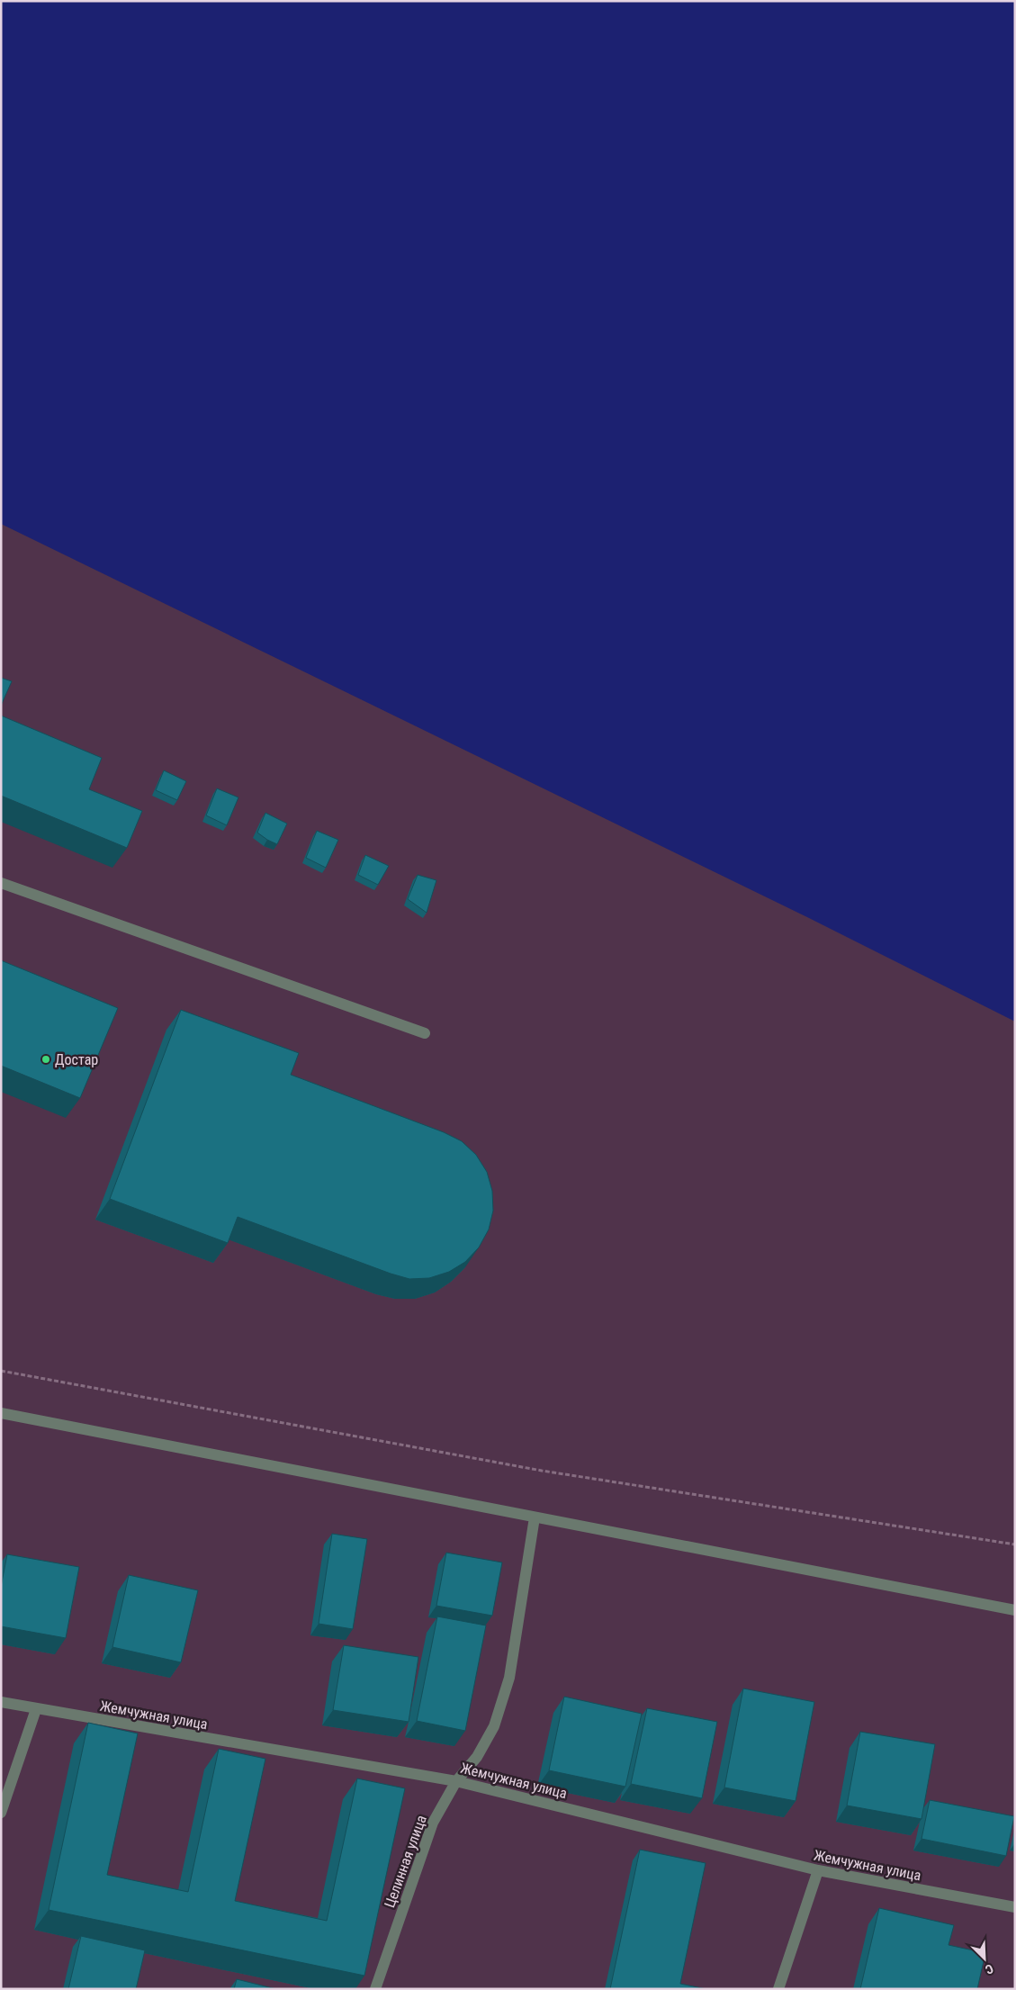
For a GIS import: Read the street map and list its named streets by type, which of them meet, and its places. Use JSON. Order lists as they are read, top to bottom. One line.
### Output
{"streets":{"street":["Жемчужная улица","Целинная улица"]},"crossings":[["Жемчужная улица","Целинная улица"]],"places":["Достар"],"north":"bottom right"}
